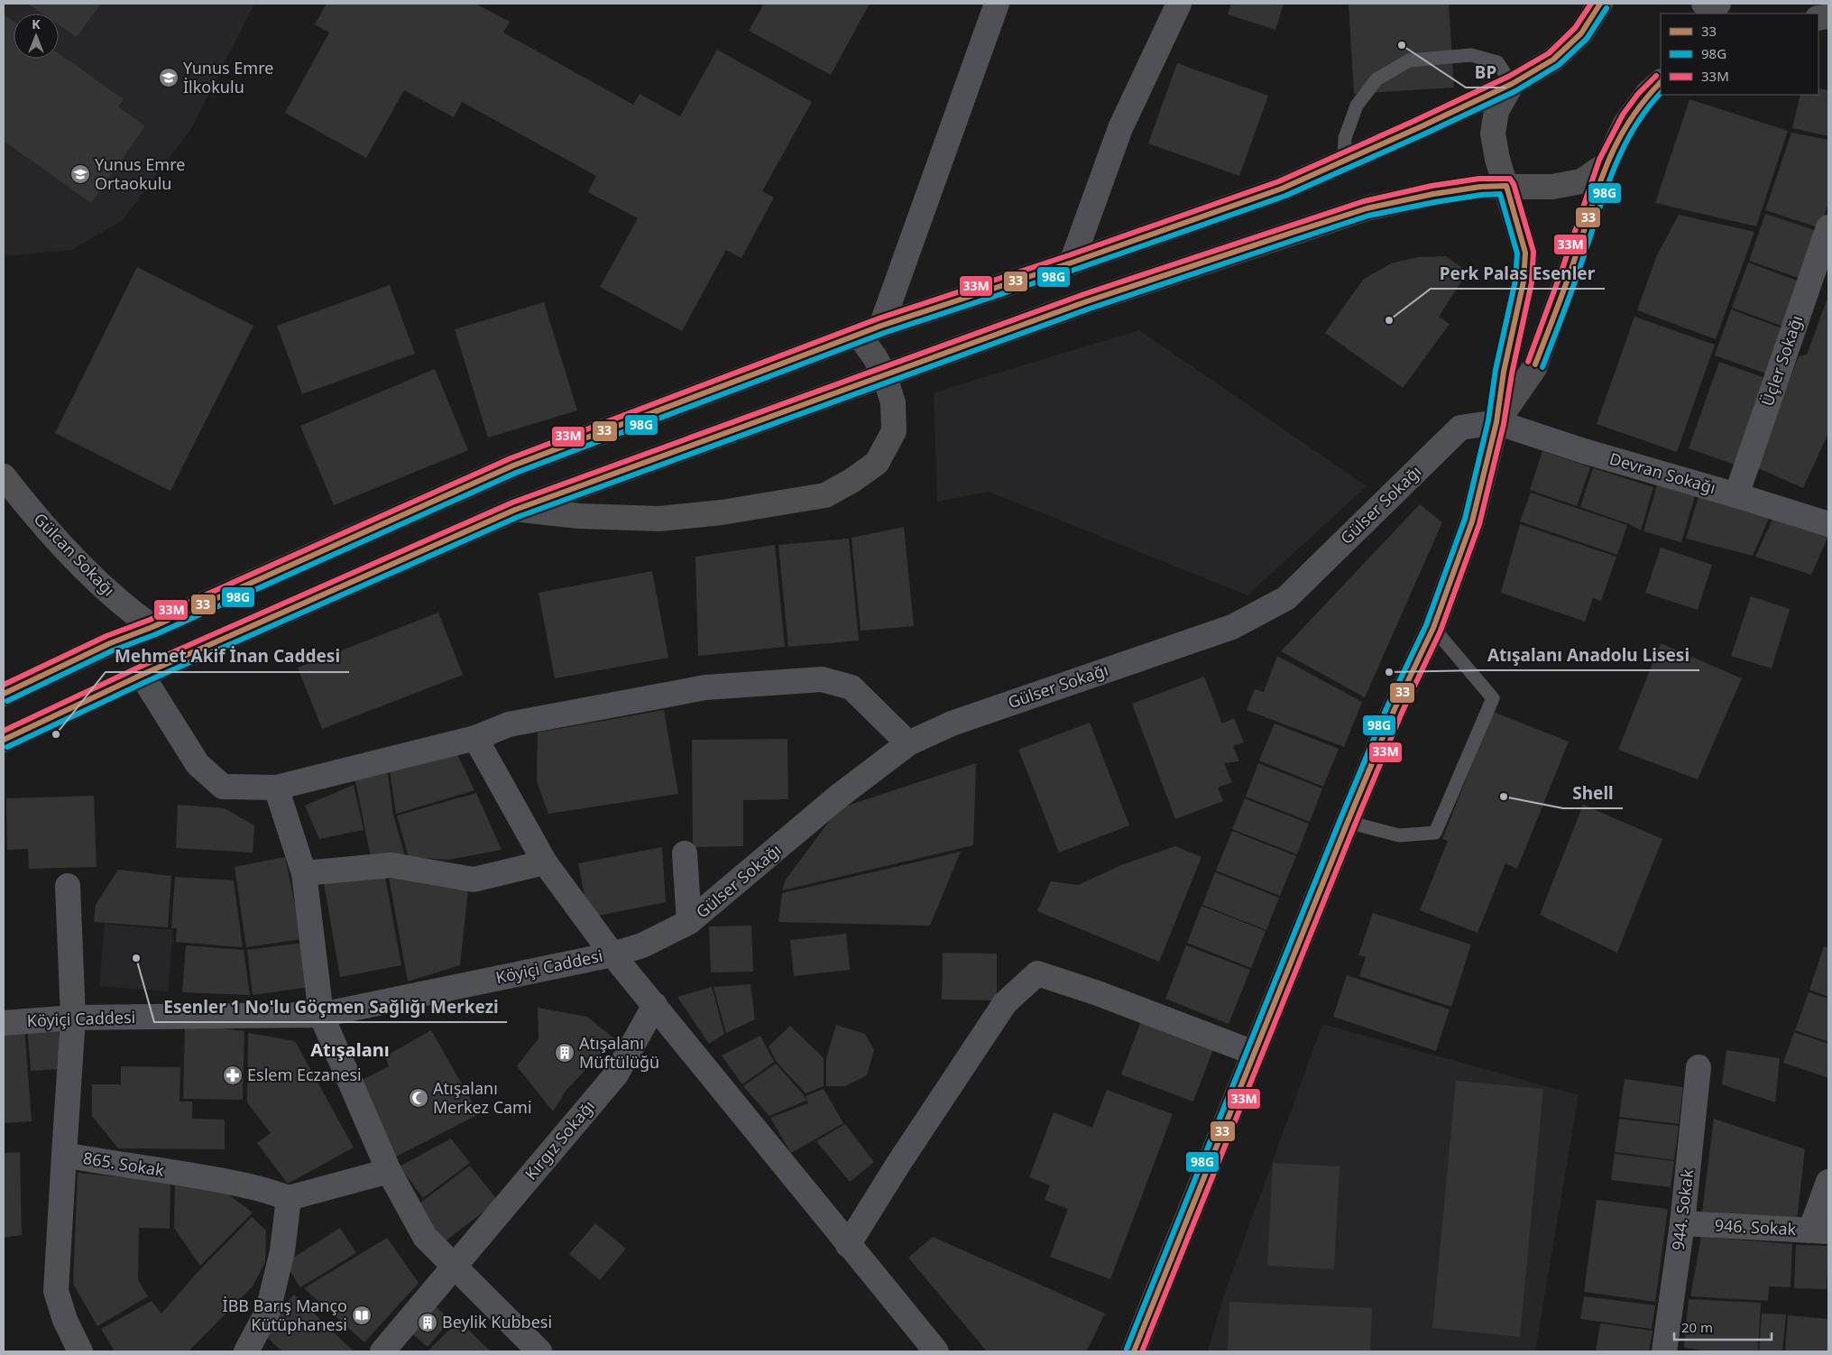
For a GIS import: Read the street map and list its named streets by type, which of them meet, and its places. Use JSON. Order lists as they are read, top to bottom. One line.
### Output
{"streets":{"street":["Üçler Sokağı","Devran Sokağı","Gülser Sokağı","Gülcan Sokağı","Köyiçi Caddesi","Kırgız Sokağı","865. Sokak","944. Sokak","946. Sokak"]},"crossings":[["Üçler Sokağı","Devran Sokağı"],["Devran Sokağı","Gülser Sokağı"],["Gülser Sokağı","Köyiçi Caddesi"],["Köyiçi Caddesi","865. Sokak"],["944. Sokak","946. Sokak"]],"districts":["Atışalanı"],"places":{"other":["BP","Perk Palas Esenler","Atışalanı Anadolu Lisesi","Mehmet Akif İnan Caddesi","Shell","Esenler 1 No'lu Göçmen Sağlığı Merkezi"],"school or university":["Yunus Emre İlkokulu","Yunus Emre Ortaokulu"],"building":["Atışalanı Müftülüğü","Beylik Kubbesi"],"pharmacy":["Eslem Eczanesi"],"mosque":["Atışalanı Merkez Cami"],"library":["İBB Barış Manço Kütüphanesi"]},"lines":["transit line 33","transit line 33M","transit line 98G"],"legend":["33","98G","33M"],"scale_bar":"20 m","north":"top"}
